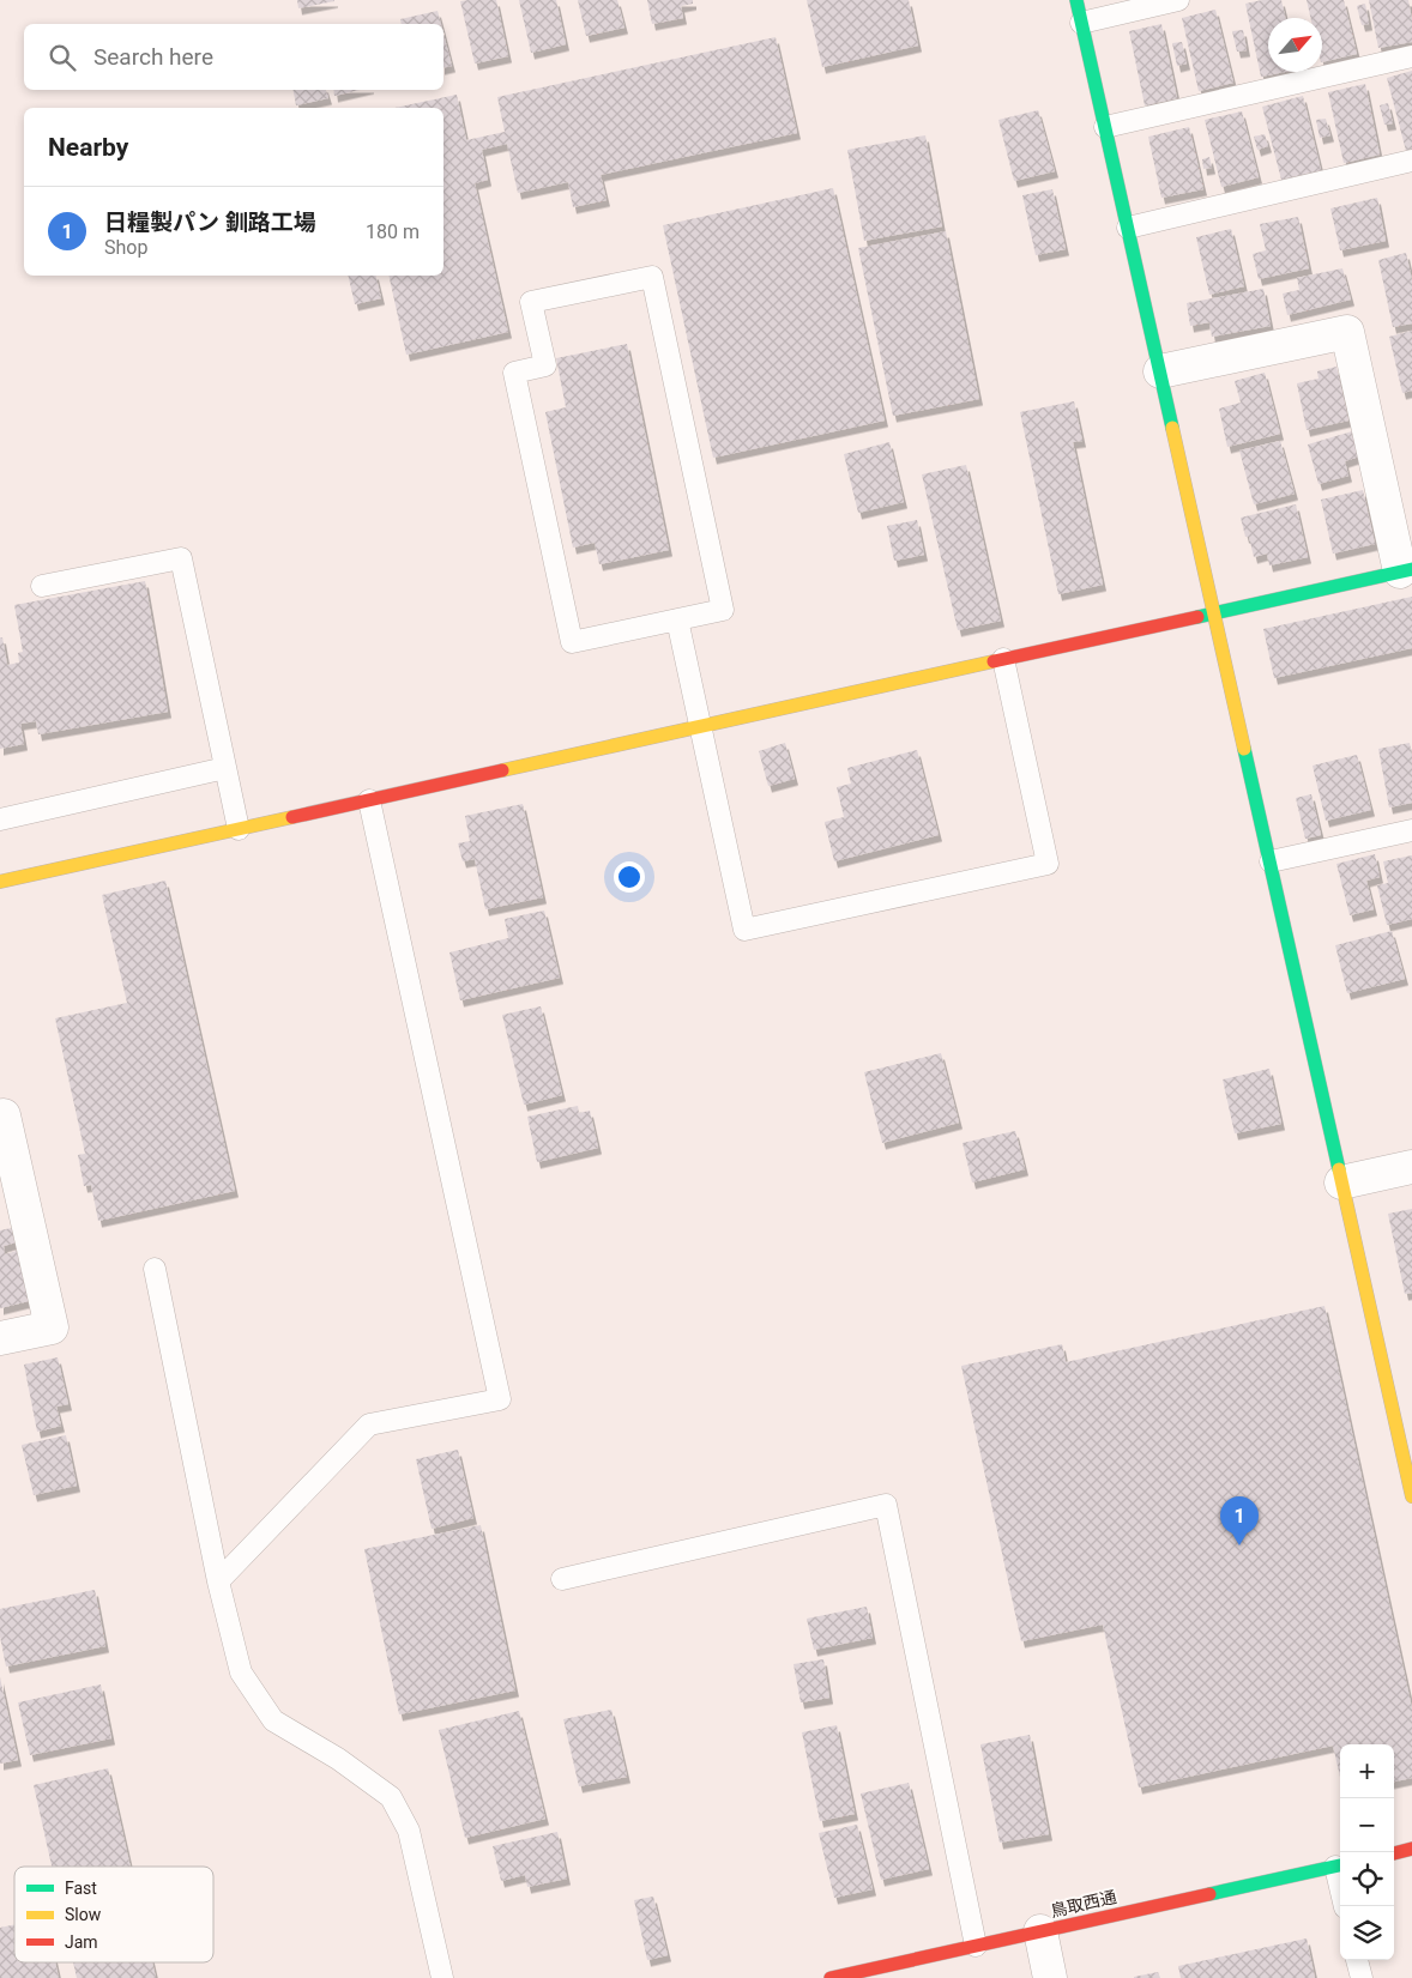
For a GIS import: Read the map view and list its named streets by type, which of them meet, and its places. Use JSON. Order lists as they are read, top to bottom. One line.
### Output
{"streets":{"street":["鳥取西通"]},"legend":["Fast","Slow","Jam"],"north":"top right","page":{"search":"Search here","heading":"Nearby","list":[{"mark":"1","name":"日糧製パン 釧路工場","note":"Shop","value":"180 m"}],"pins":"1","map_buttons":["+","−"]}}
